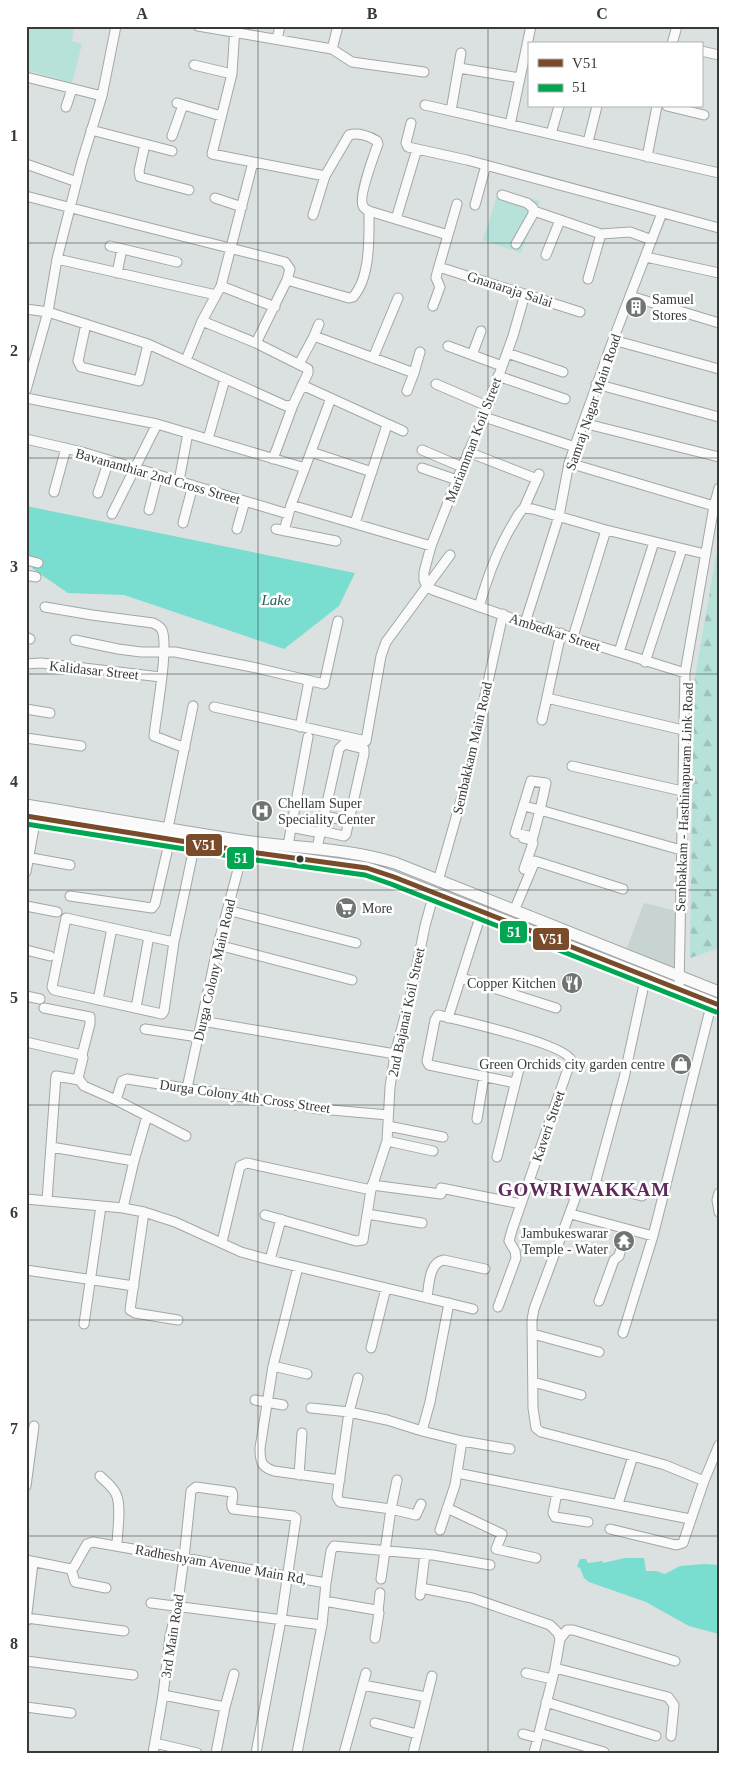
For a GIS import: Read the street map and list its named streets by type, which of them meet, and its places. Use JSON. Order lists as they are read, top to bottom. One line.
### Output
{"streets":{"street":["Gnanaraja Salai","Samraj Nagar Main Road","Mariamman Koil Street","Bavananthiar 2nd Cross Street","Ambedkar Street","Kalidasar Street","Sembakkam Main Road","Sembakkam - Hasthinapuram Link Road","Durga Colony Main Road","2nd Bajanai Koil Street","Durga Colony 4th Cross Street","Kaveri Street","Radheshyam Avenue Main Rd,","3rd Main Road"]},"crossings":[["Gnanaraja Salai","Mariamman Koil Street"],["Samraj Nagar Main Road","Ambedkar Street"],["Mariamman Koil Street","Bavananthiar 2nd Cross Street"],["Mariamman Koil Street","Ambedkar Street"],["Ambedkar Street","Sembakkam Main Road"],["Ambedkar Street","Sembakkam - Hasthinapuram Link Road"],["Durga Colony Main Road","Durga Colony 4th Cross Street"],["2nd Bajanai Koil Street","Durga Colony 4th Cross Street"],["Radheshyam Avenue Main Rd,","3rd Main Road"]],"districts":["GOWRIWAKKAM"],"water":["Lake"],"places":{"building":["Samuel Stores"],"hospital":["Chellam Super Speciality Center"],"supermarket":["More"],"restaurant":["Copper Kitchen"],"shop":["Green Orchids city garden centre"],"temple":["Jambukeswarar Temple - Water"]},"lines":["transit line V51","transit line 51"],"legend":["V51","51"],"grid":{"columns":["A","B","C"],"rows":["1","2","3","4","5","6","7","8"]}}
